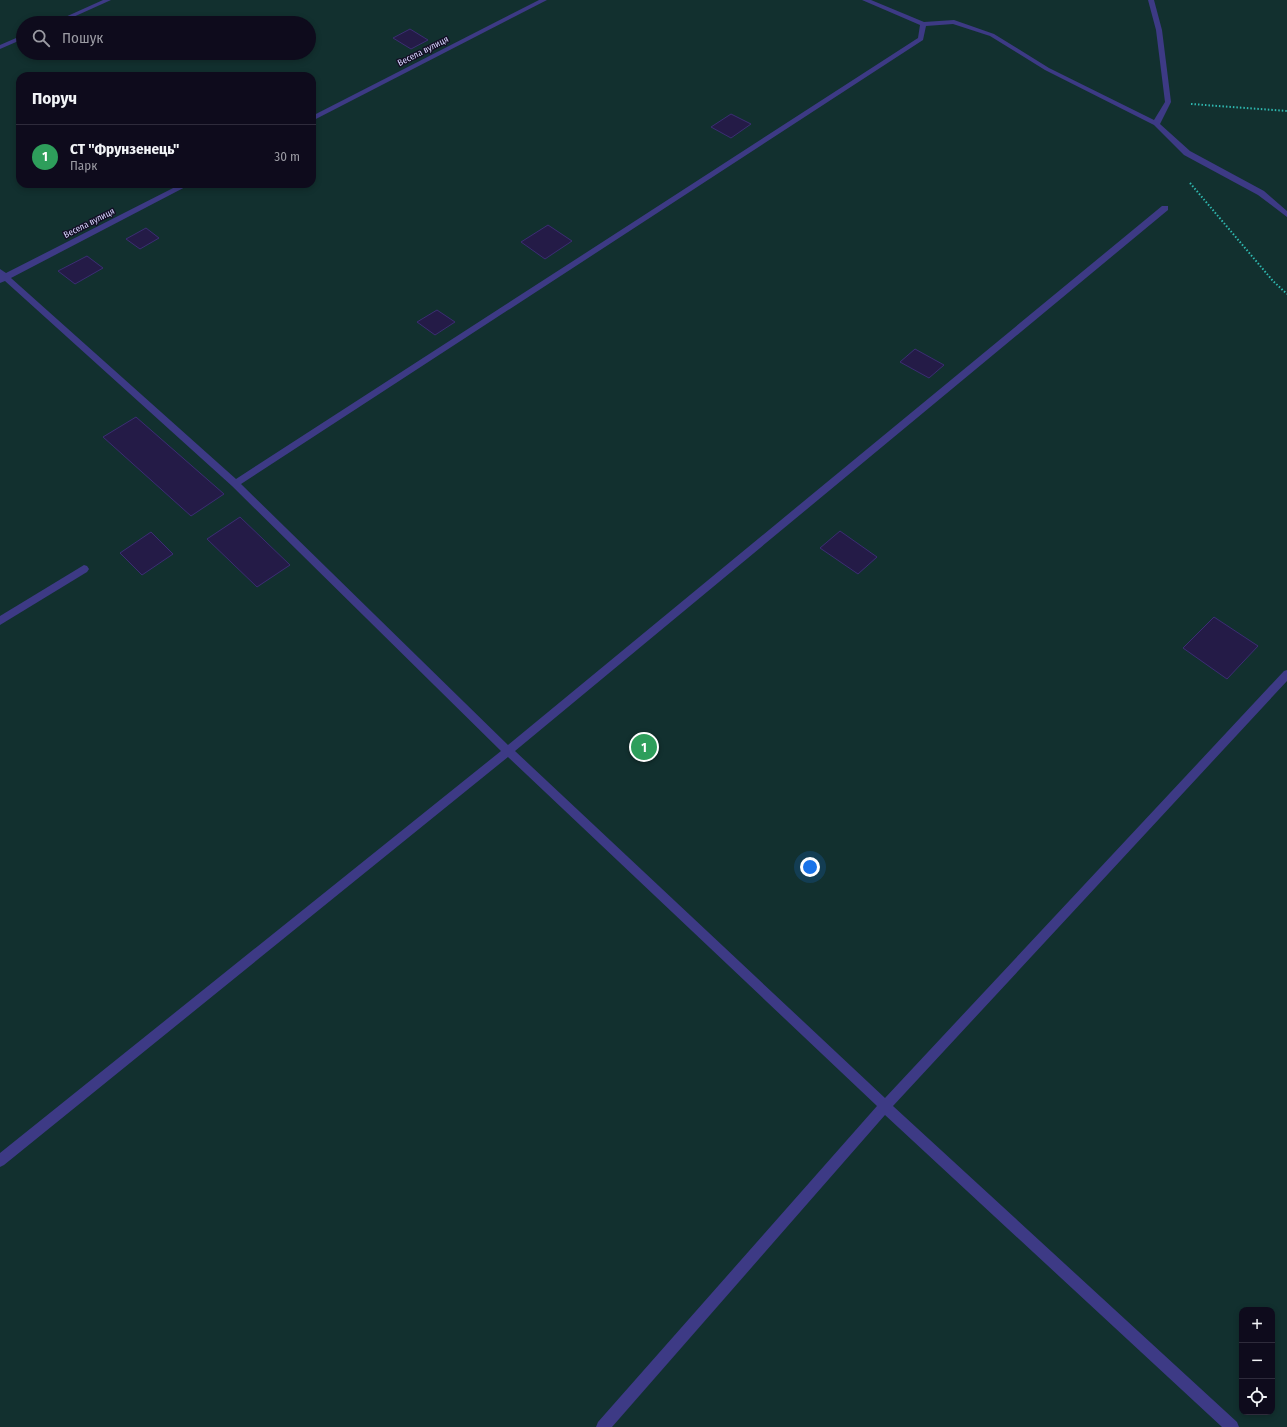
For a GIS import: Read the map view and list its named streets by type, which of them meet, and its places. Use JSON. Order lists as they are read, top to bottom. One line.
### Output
{"streets":{"lane":["Весела вулиця"]},"page":{"search":"Пошук","heading":"Поруч","list":[{"mark":"1","name":"СТ \"Фрунзенець\"","note":"Парк","value":"30 m"}],"pins":"1","map_buttons":["+","−"]}}
